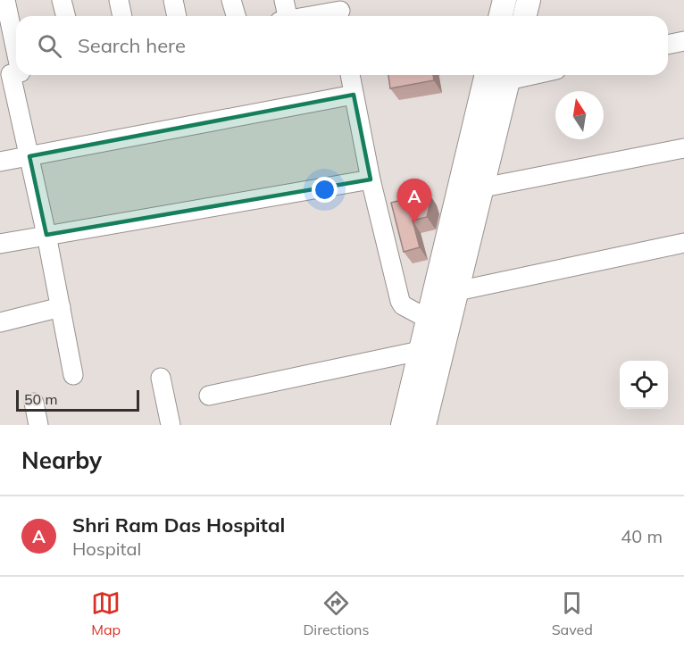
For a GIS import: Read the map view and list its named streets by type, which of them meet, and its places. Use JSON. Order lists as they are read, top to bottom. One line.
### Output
{"scale_bar":"50 m","north":"top","page":{"search":"Search here","pins":"A","scale":"50 m","heading":"Nearby","list":[{"mark":"A","name":"Shri Ram Das Hospital","note":"Hospital","value":"40 m"}],"nav":["Map","Directions","Saved"]}}
